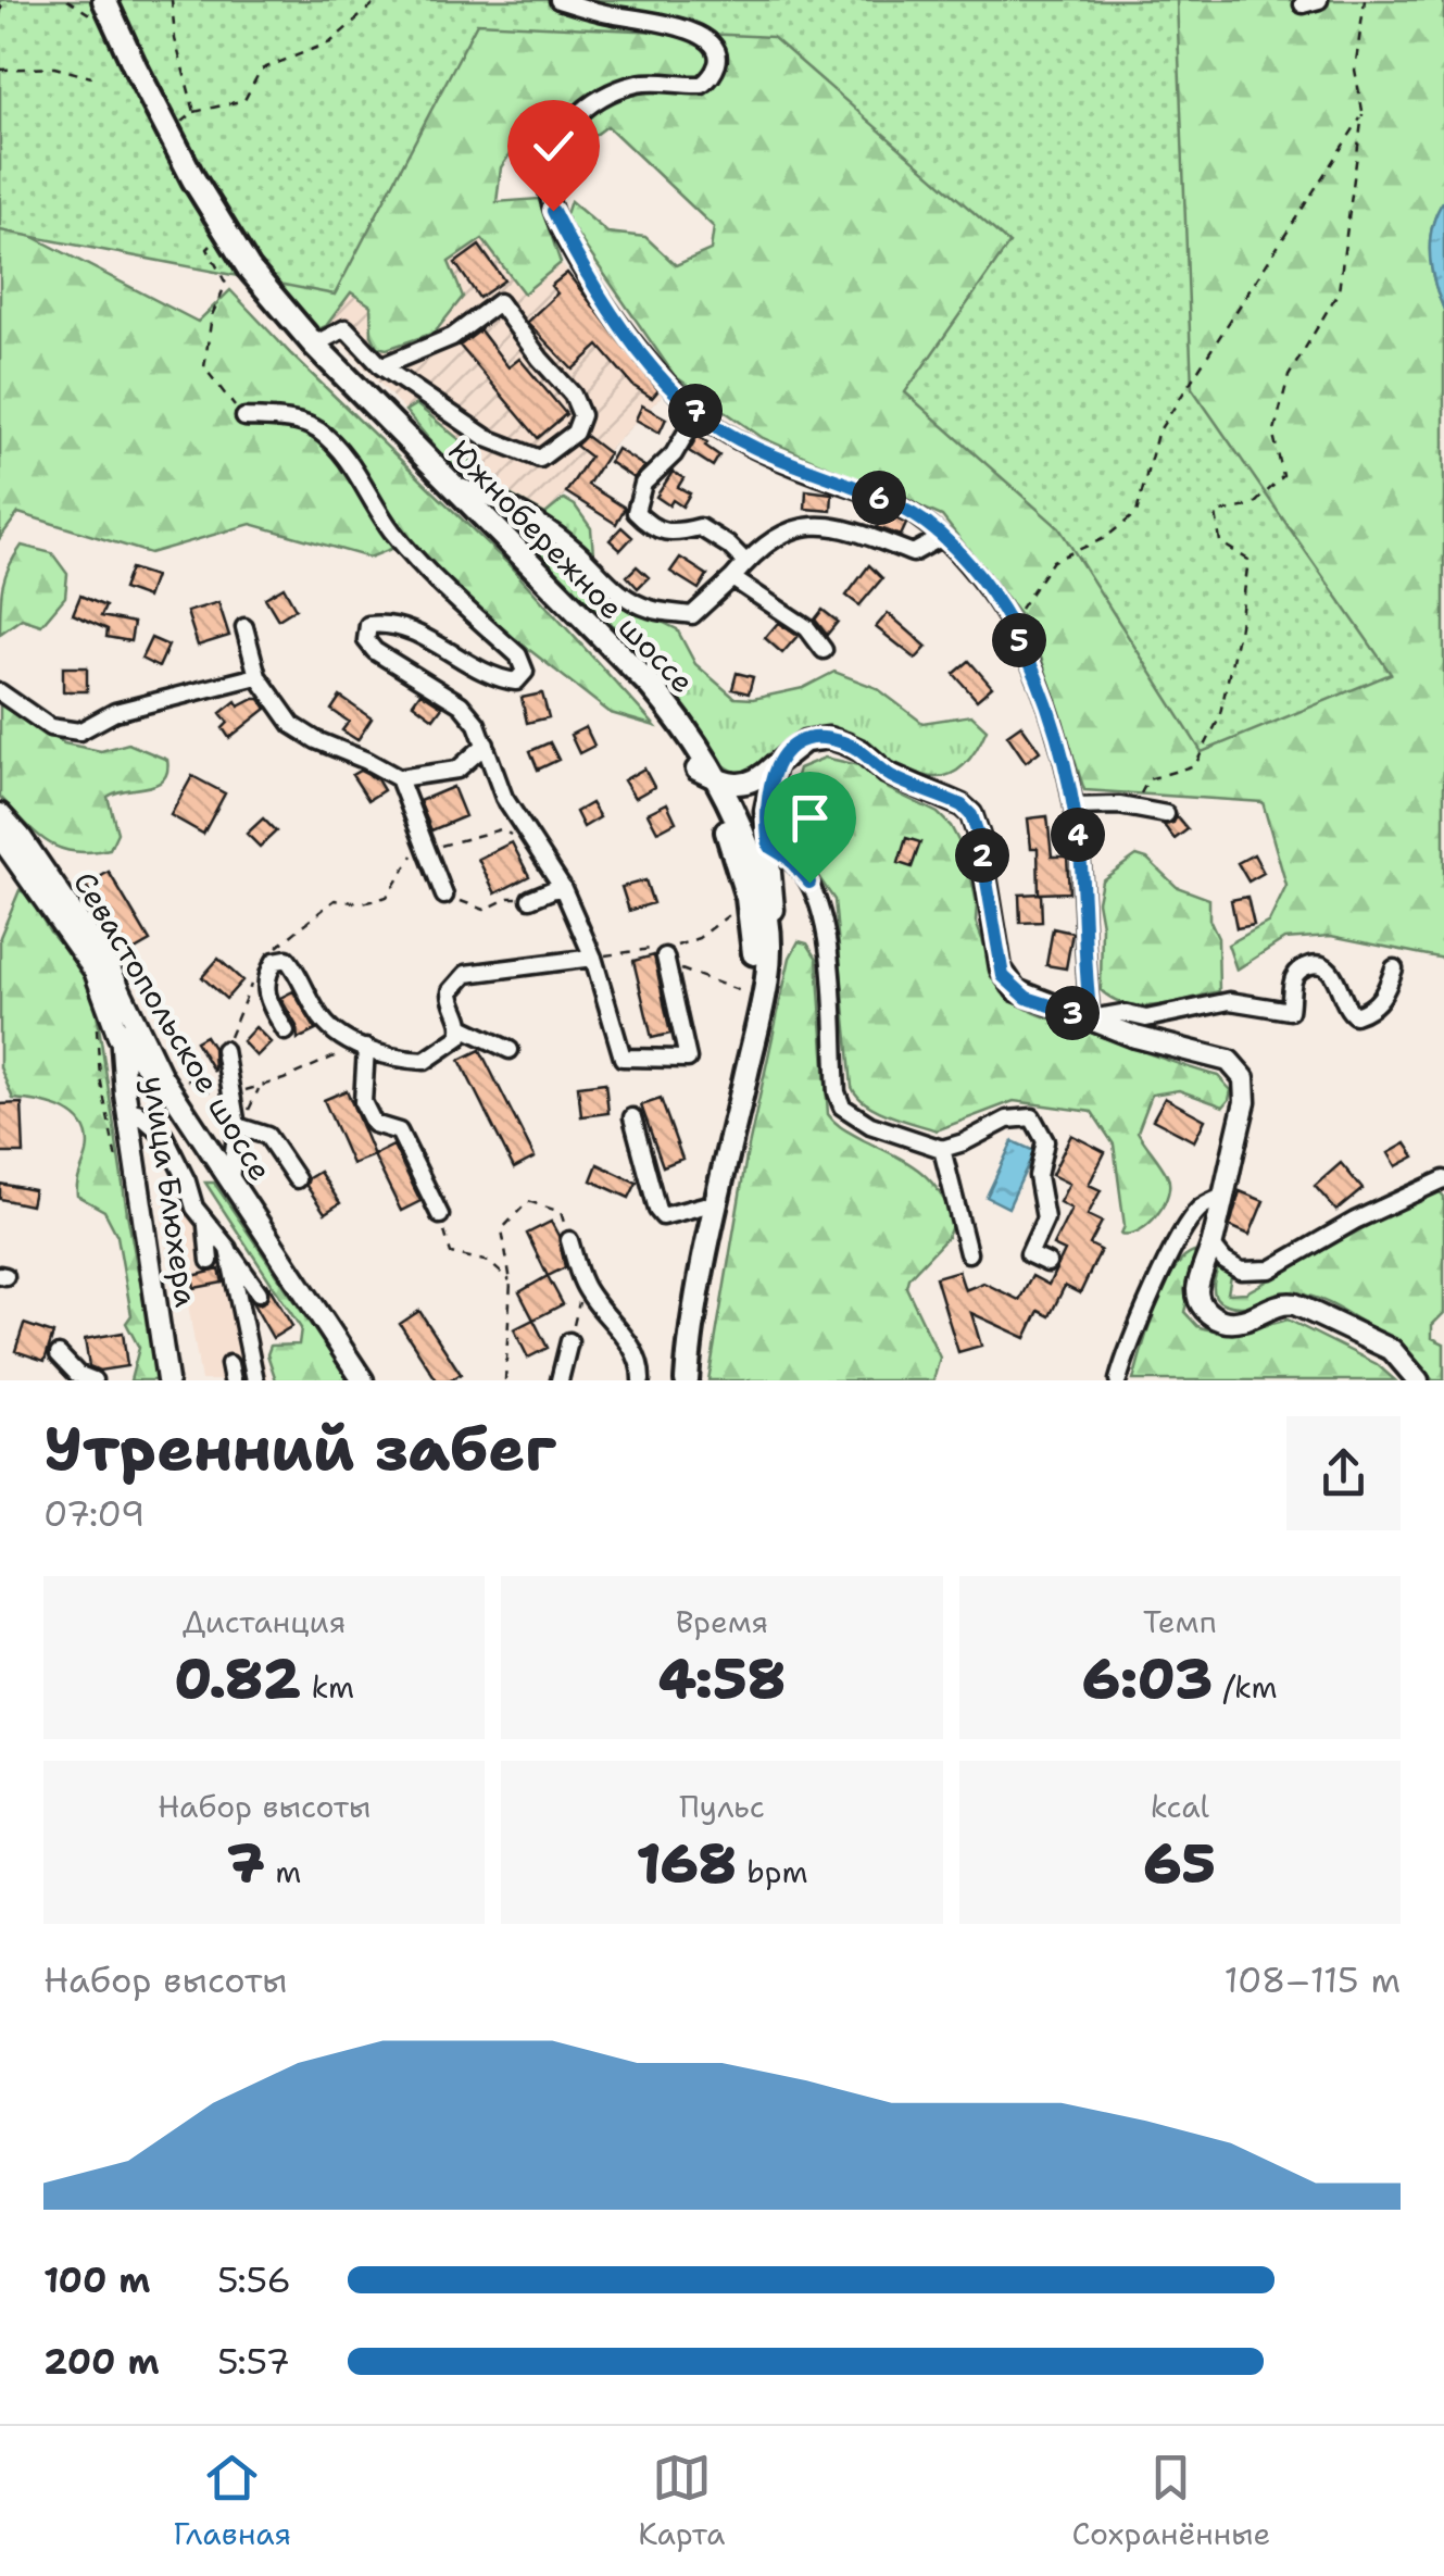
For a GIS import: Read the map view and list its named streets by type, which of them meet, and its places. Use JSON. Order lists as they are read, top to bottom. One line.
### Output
{"streets":{"highway":["Южнобережное шоссе"],"main road":["Севастопольское шоссе","улица Блюхера"]},"crossings":[["Севастопольское шоссе","улица Блюхера"]],"page":{"pins":["7","6","5","4","2","3"],"heading":["Утренний забег","07:09"],"stats":[["Дистанция","0.82 km"],["Время","4:58"],["Темп","6:03 /km"],["Набор высоты","7 m"],["Пульс","168 bpm"],["kcal","65"]],"chart":["Набор высоты","108–115 m"],"list":[{"name":"100 m","note":"5:56"},{"name":"200 m","note":"5:57"}],"tabs":["Главная","Карта","Сохранённые"]}}
